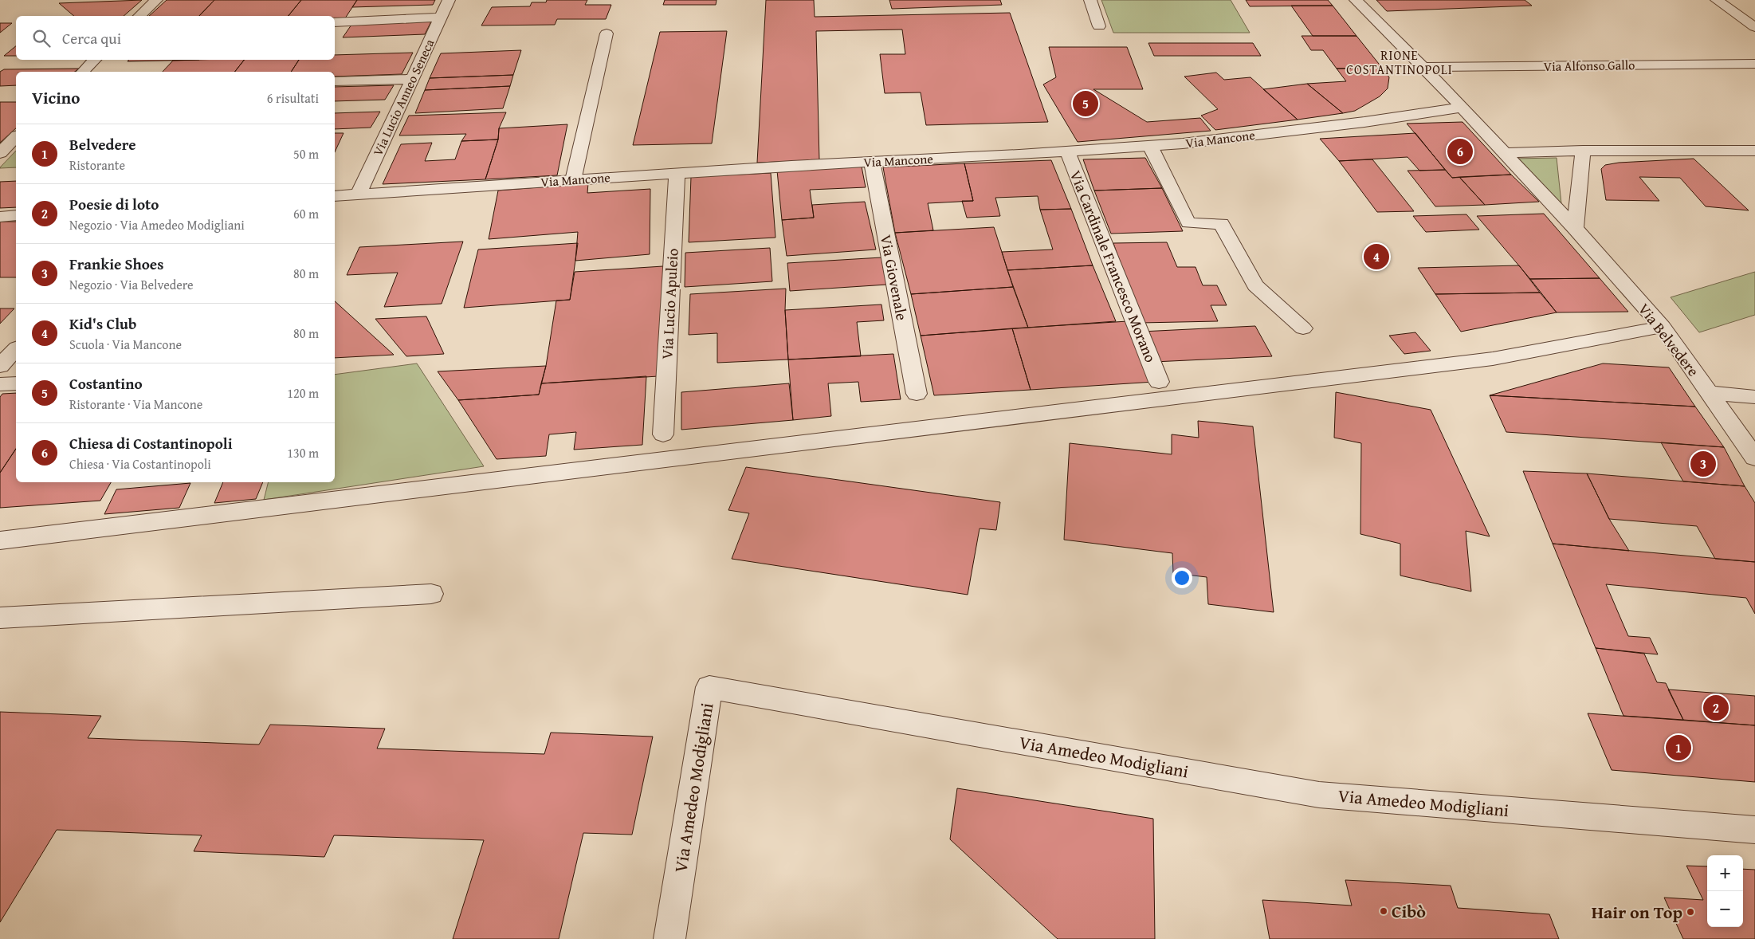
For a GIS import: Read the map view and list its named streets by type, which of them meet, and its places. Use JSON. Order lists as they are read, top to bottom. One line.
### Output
{"streets":{"street":["Via Alfonso Gallo","Via Lucio Anneo Seneca","Via Mancone","Via Cardinale Francesco Morano","Via Giovenale","Via Lucio Apuleio","Via Belvedere","Via Amedeo Modigliani"]},"crossings":[["Via Alfonso Gallo","Via Belvedere"],["Via Lucio Anneo Seneca","Via Mancone"],["Via Mancone","Via Cardinale Francesco Morano"],["Via Mancone","Via Giovenale"],["Via Mancone","Via Lucio Apuleio"],["Via Mancone","Via Belvedere"]],"districts":["RIONE COSTANTINOPOLI"],"places":["Cibò","Hair on Top"],"page":{"search":"Cerca qui","heading":["Vicino","6 risultati"],"pins":["5","6","4","3","2","1"],"list":[{"mark":"1","name":"Belvedere","note":"Ristorante","value":"50 m"},{"mark":"2","name":"Poesie di loto","note":"Negozio · Via Amedeo Modigliani","value":"60 m"},{"mark":"3","name":"Frankie Shoes","note":"Negozio · Via Belvedere","value":"80 m"},{"mark":"4","name":"Kid's Club","note":"Scuola · Via Mancone","value":"80 m"},{"mark":"5","name":"Costantino","note":"Ristorante · Via Mancone","value":"120 m"},{"mark":"6","name":"Chiesa di Costantinopoli","note":"Chiesa · Via Costantinopoli","value":"130 m"}],"map_buttons":["+","−"]}}
